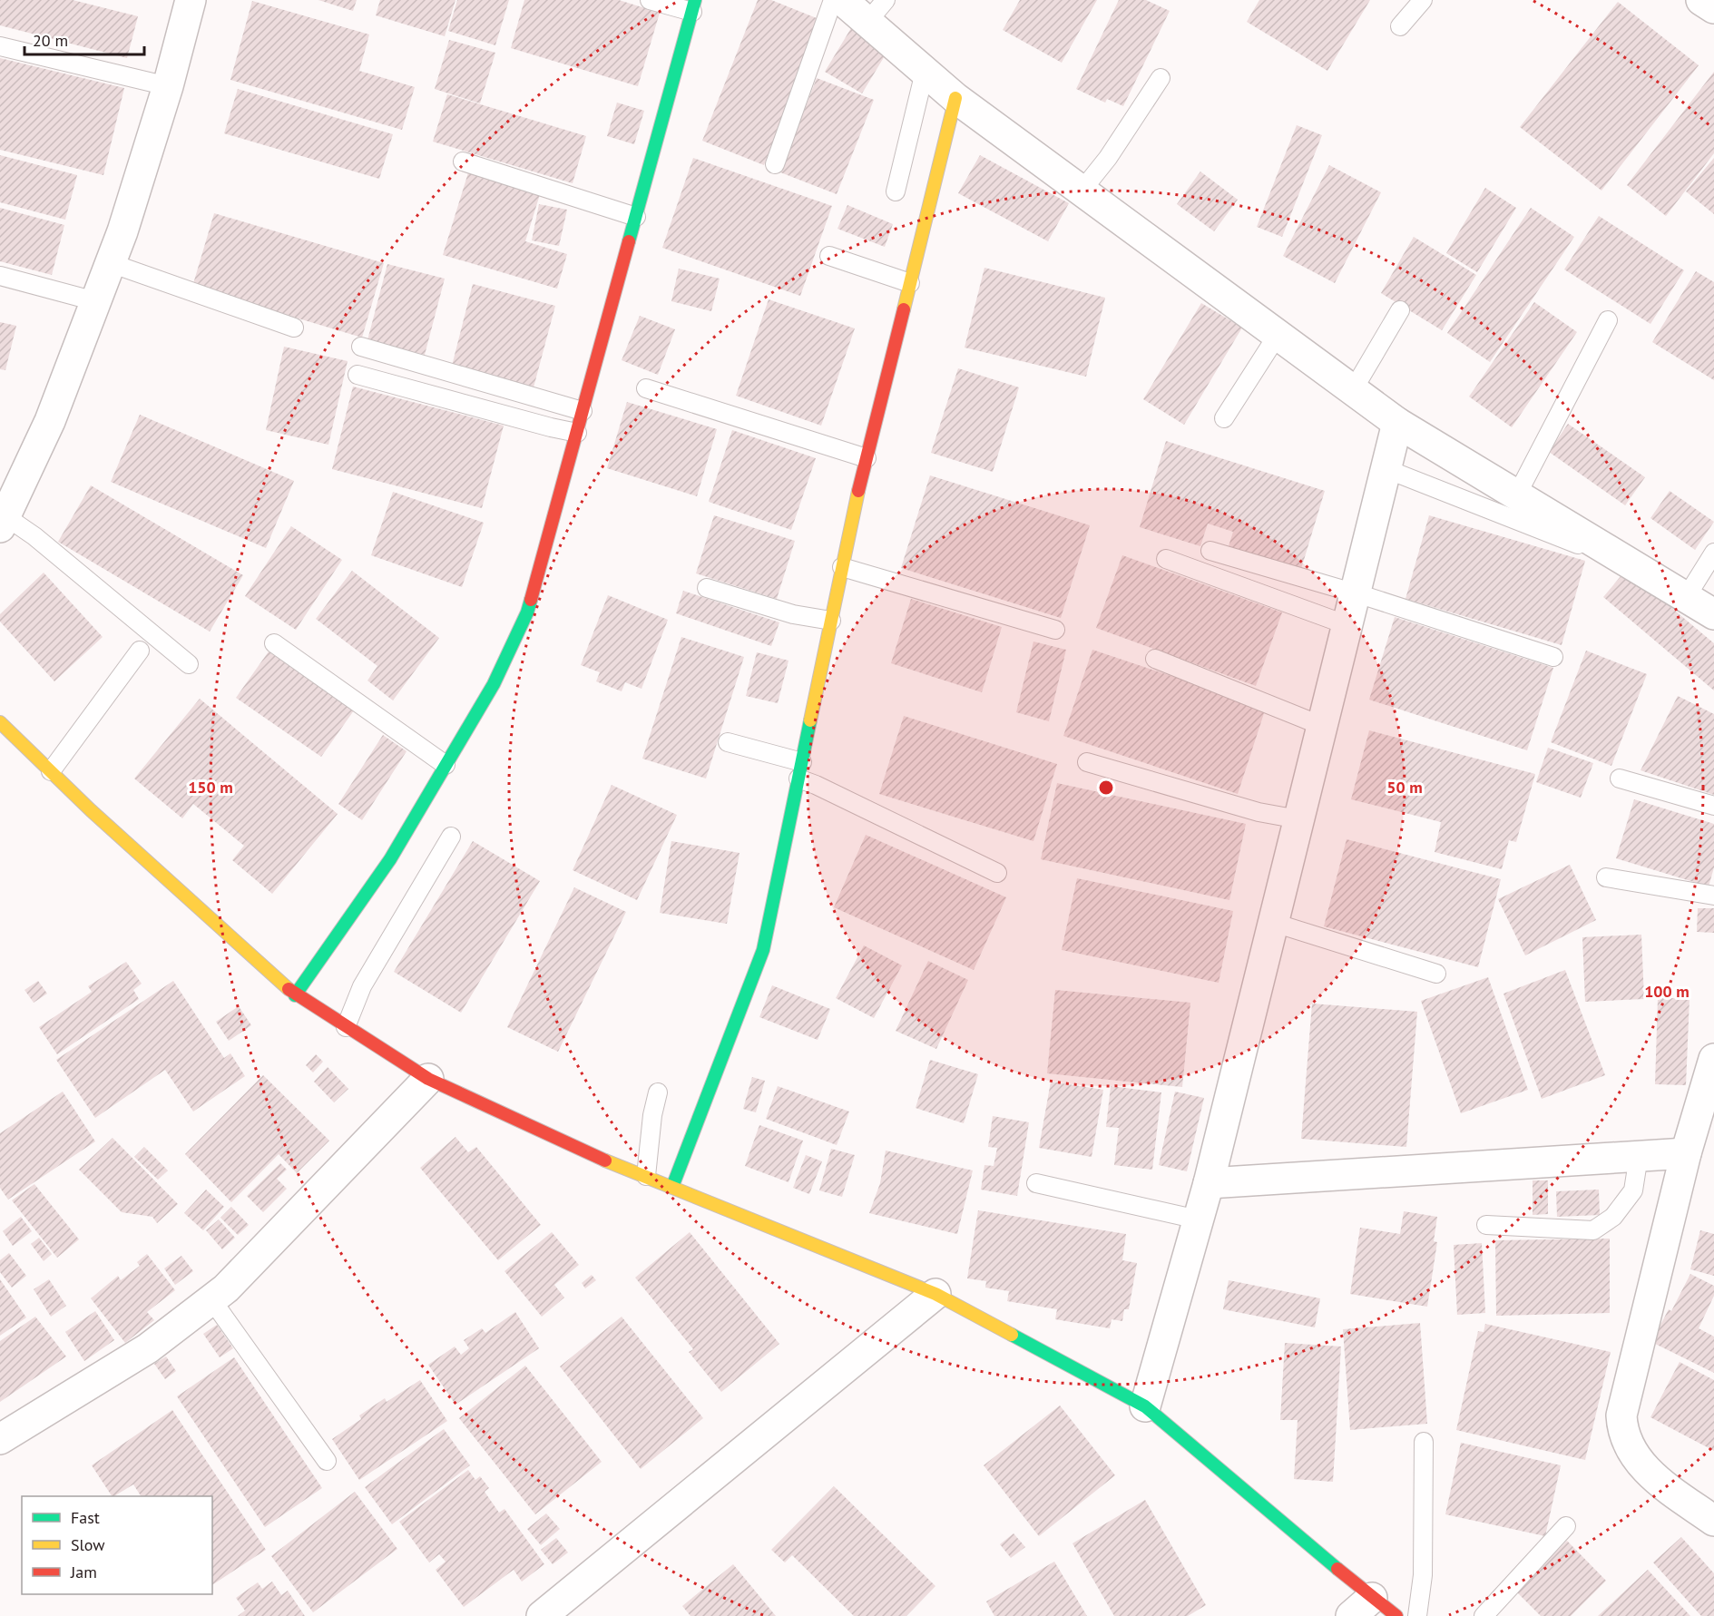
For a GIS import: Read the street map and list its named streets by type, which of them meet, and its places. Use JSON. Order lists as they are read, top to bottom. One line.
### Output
{"legend":["Fast","Slow","Jam"],"scale_bar":"20 m","rings":["50 m","150 m","100 m"]}
